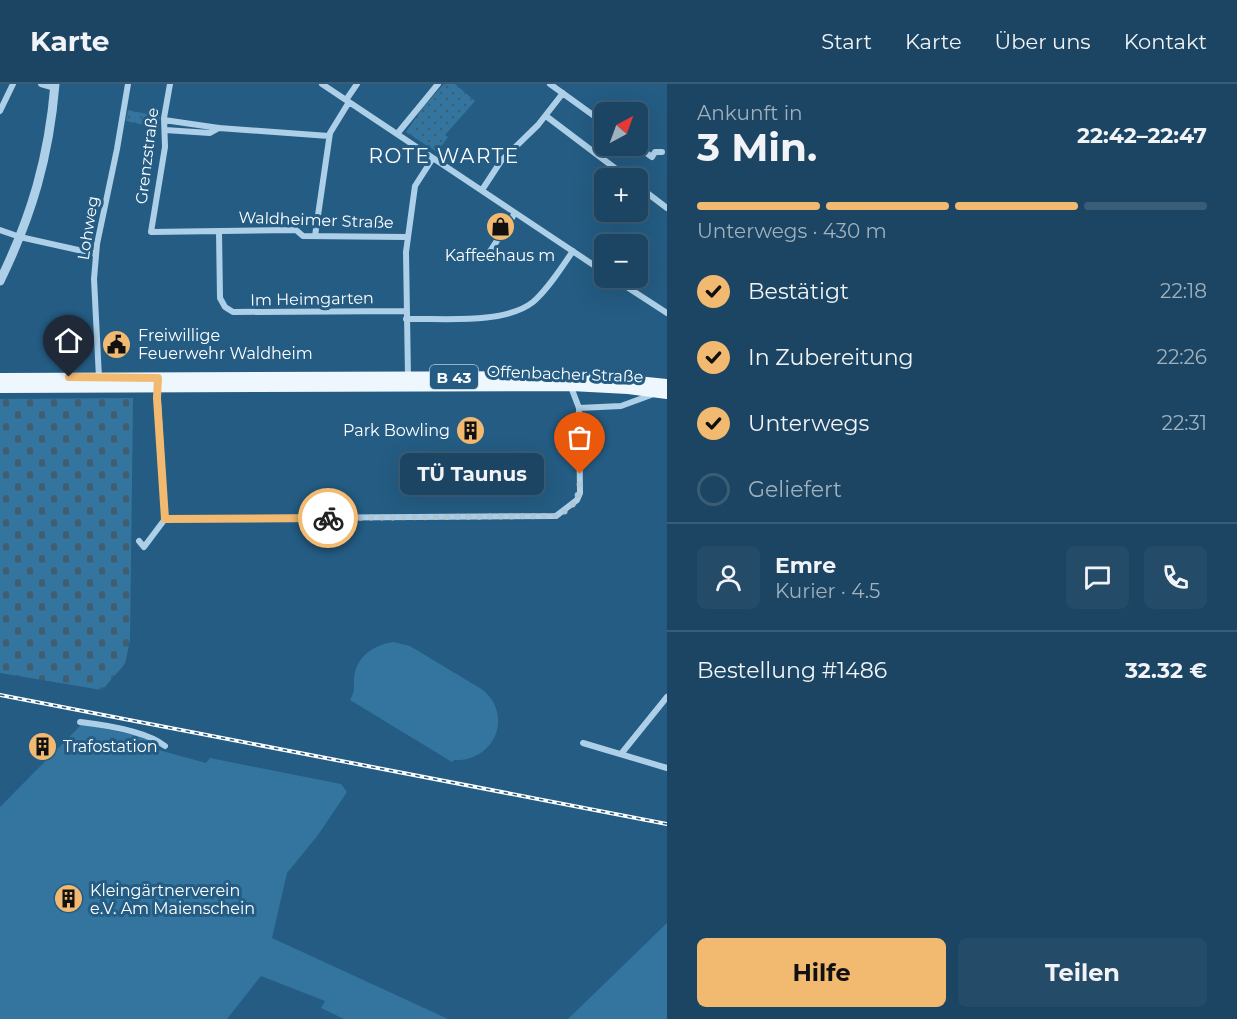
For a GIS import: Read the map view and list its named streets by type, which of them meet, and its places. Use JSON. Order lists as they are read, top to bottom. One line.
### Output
{"streets":{"main road":["Offenbacher Straße","B 43"],"street":["Grenzstraße","Waldheimer Straße","Lohweg","Im Heimgarten"]},"crossings":[["Grenzstraße","Waldheimer Straße"],["Waldheimer Straße","Im Heimgarten"],["Lohweg","B 43"],["Offenbacher Straße","B 43"]],"districts":["ROTE WARTE"],"places":{"shop":["Kaffeehaus m"],"public building":["Freiwillige Feuerwehr Waldheim"],"building":["Park Bowling","Trafostation","Kleingärtnerverein e.V. Am Maienschein"],"other":["TÜ Taunus"]},"north":"top right","page":{"header":"Karte","nav":["Start","Karte","Über uns","Kontakt"],"heading":["3 Min.","Ankunft in","22:42–22:47"],"panel":["Emre","Kurier · 4.5","Bestellung #1486","32.32 €"],"map_buttons":["+","−"],"bar":"Unterwegs · 430 m","list":[["Bestätigt","22:18"],["In Zubereitung","22:26"],["Unterwegs","22:31"],"Geliefert"],"bubble":"TÜ Taunus","buttons":["Hilfe","Teilen"]}}
